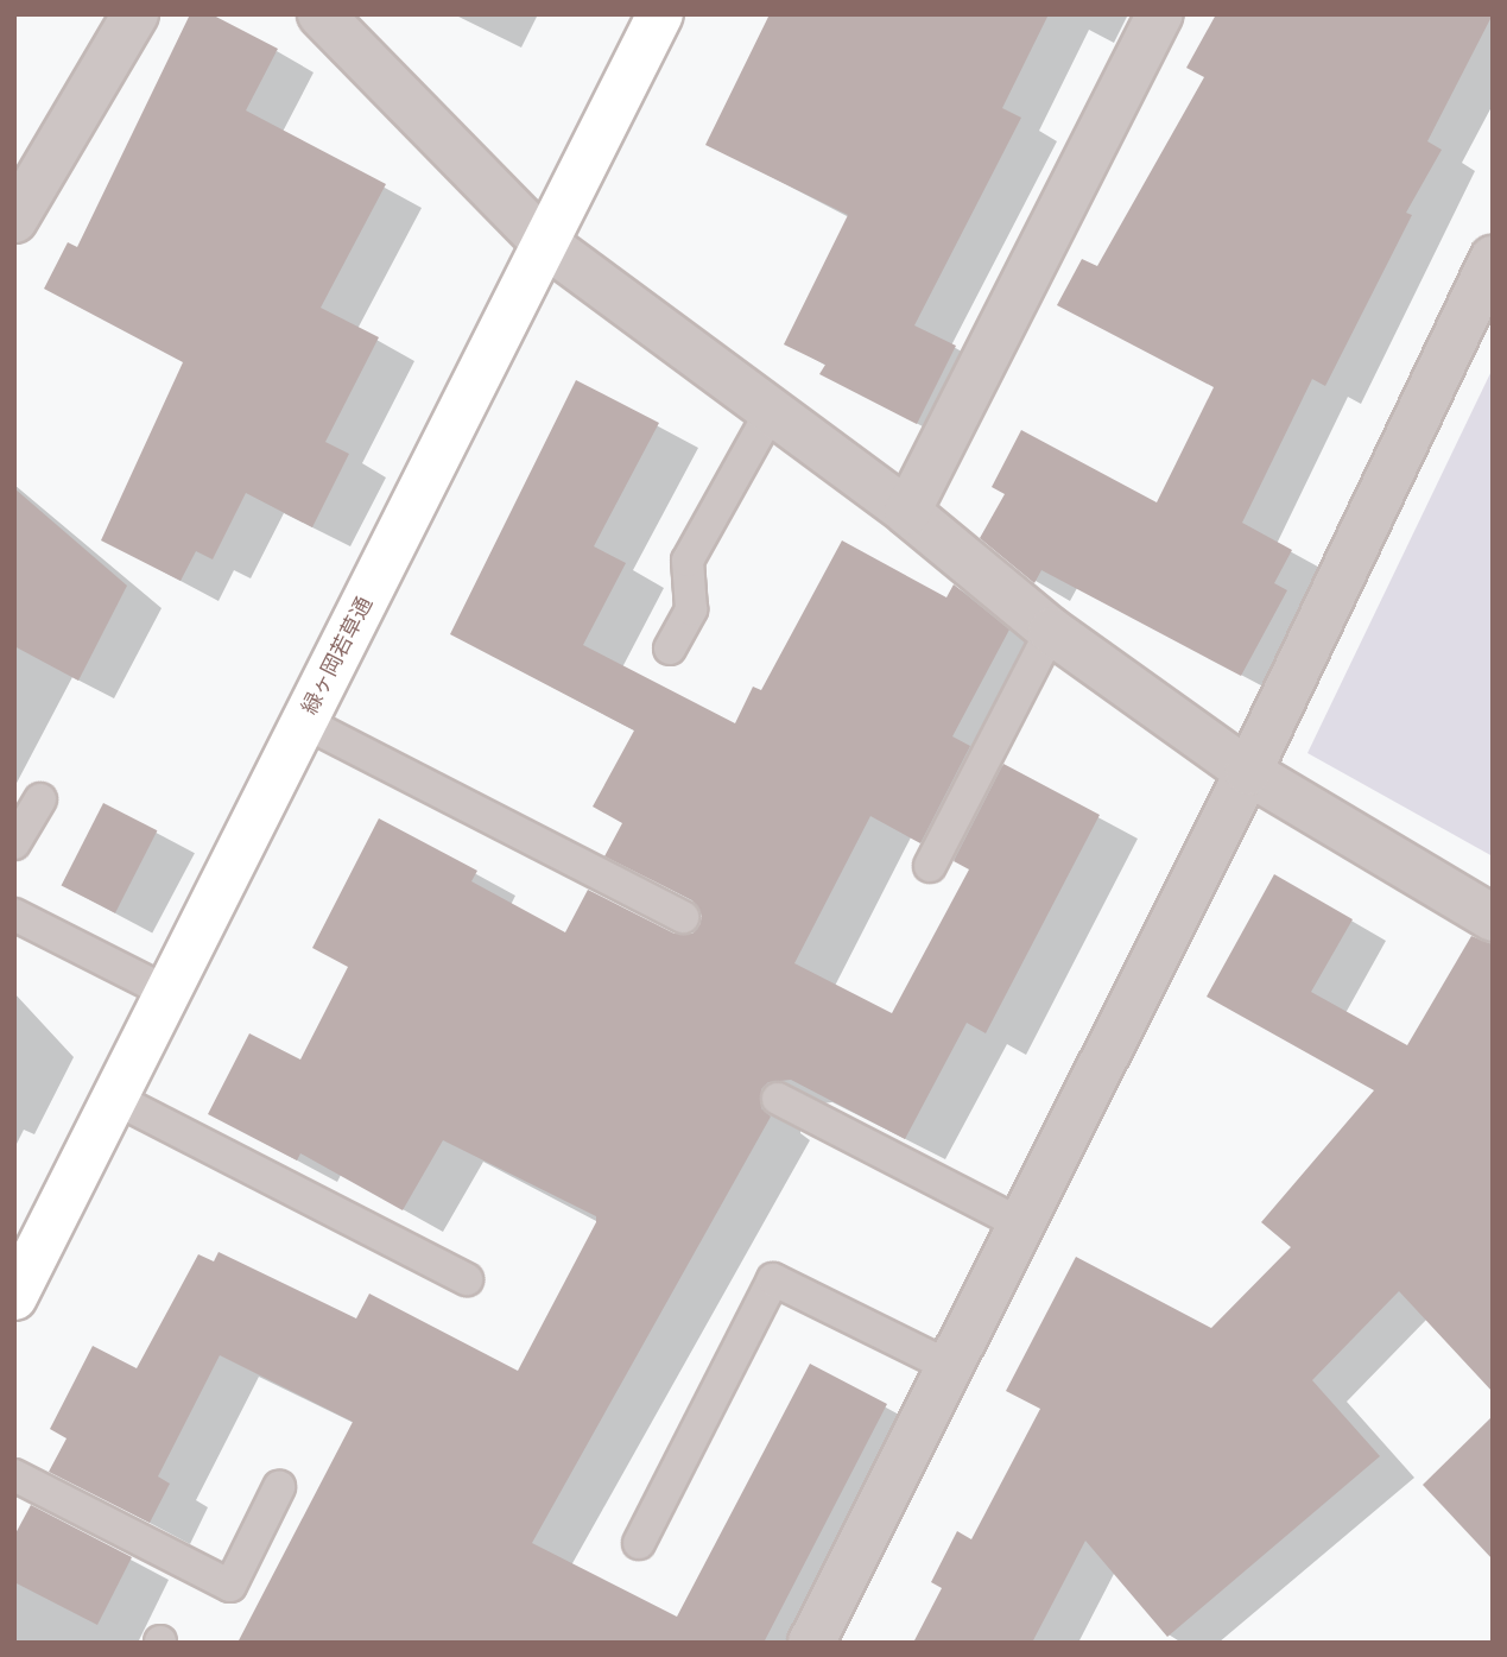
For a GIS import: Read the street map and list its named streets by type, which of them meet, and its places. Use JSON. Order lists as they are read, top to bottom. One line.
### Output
{"streets":{"street":["緑ヶ岡若草通"]}}
